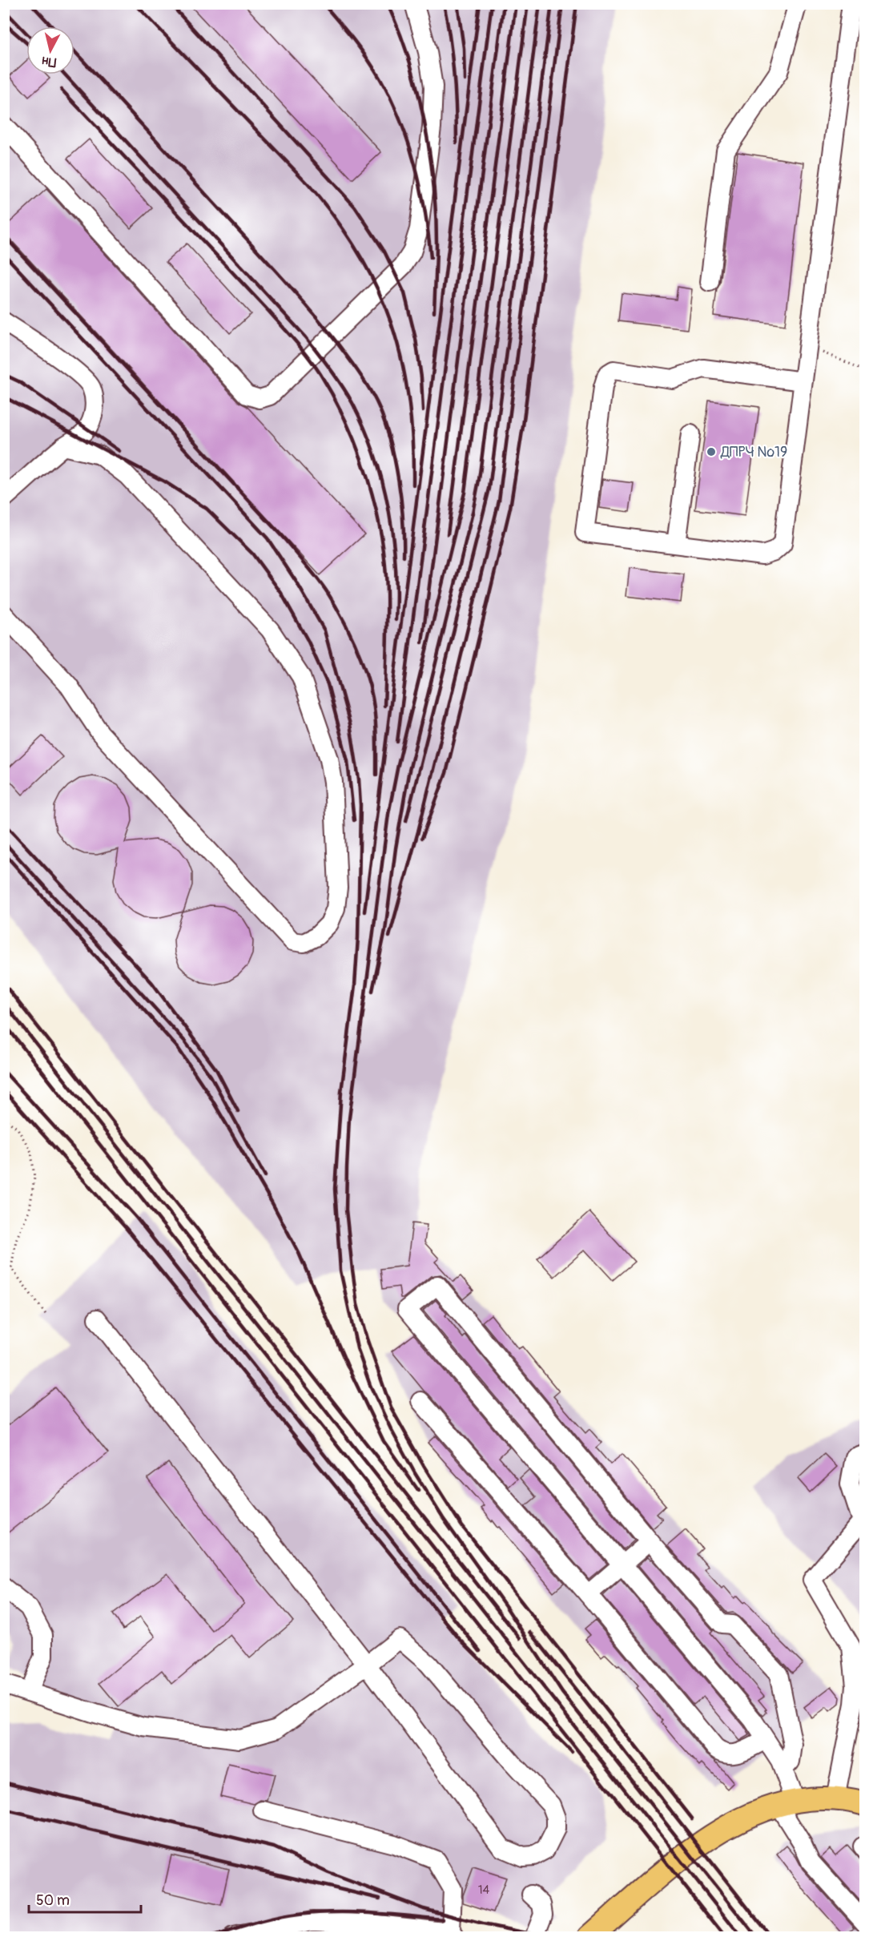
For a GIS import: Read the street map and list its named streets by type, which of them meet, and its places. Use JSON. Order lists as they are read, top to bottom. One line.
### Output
{"places":["ДПРЧ №19"],"house_numbers":["14"],"scale_bar":"50 m","north":"bottom"}
